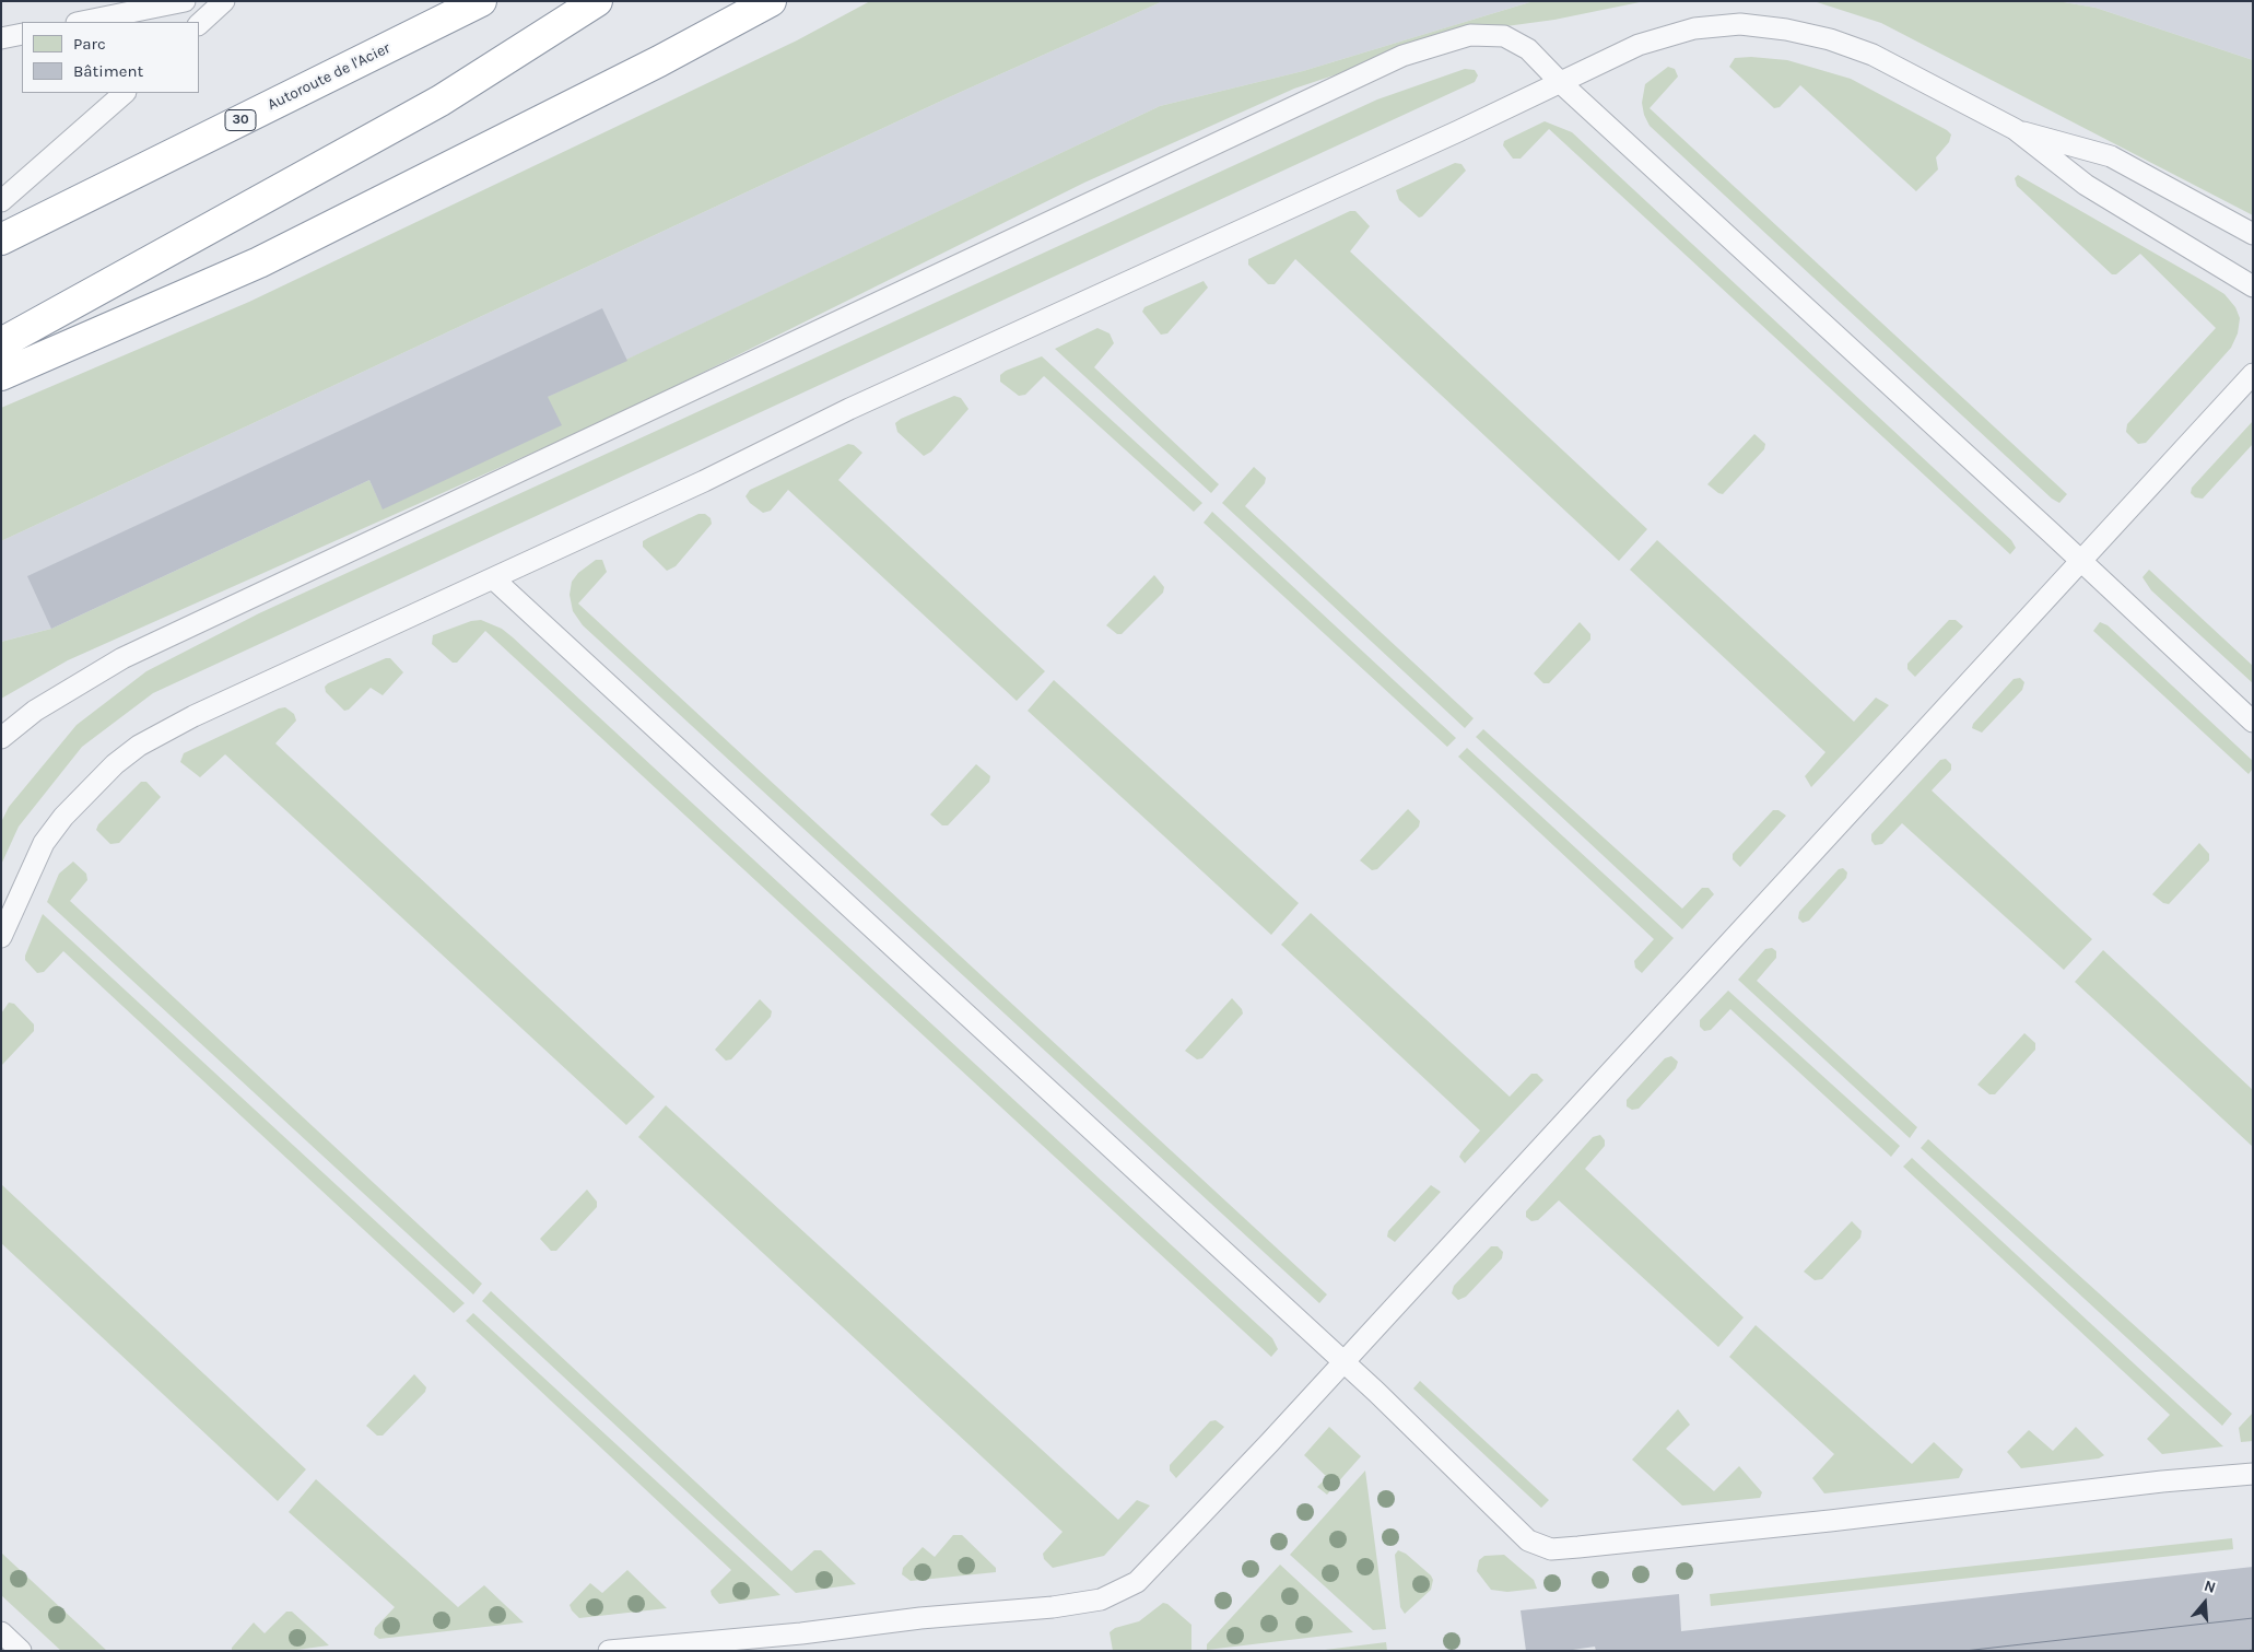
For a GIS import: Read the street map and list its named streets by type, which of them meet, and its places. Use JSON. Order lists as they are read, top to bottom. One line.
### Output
{"streets":{"highway":["Autoroute de l'Acier","30"]},"legend":["Parc","Bâtiment"],"north":"top"}
